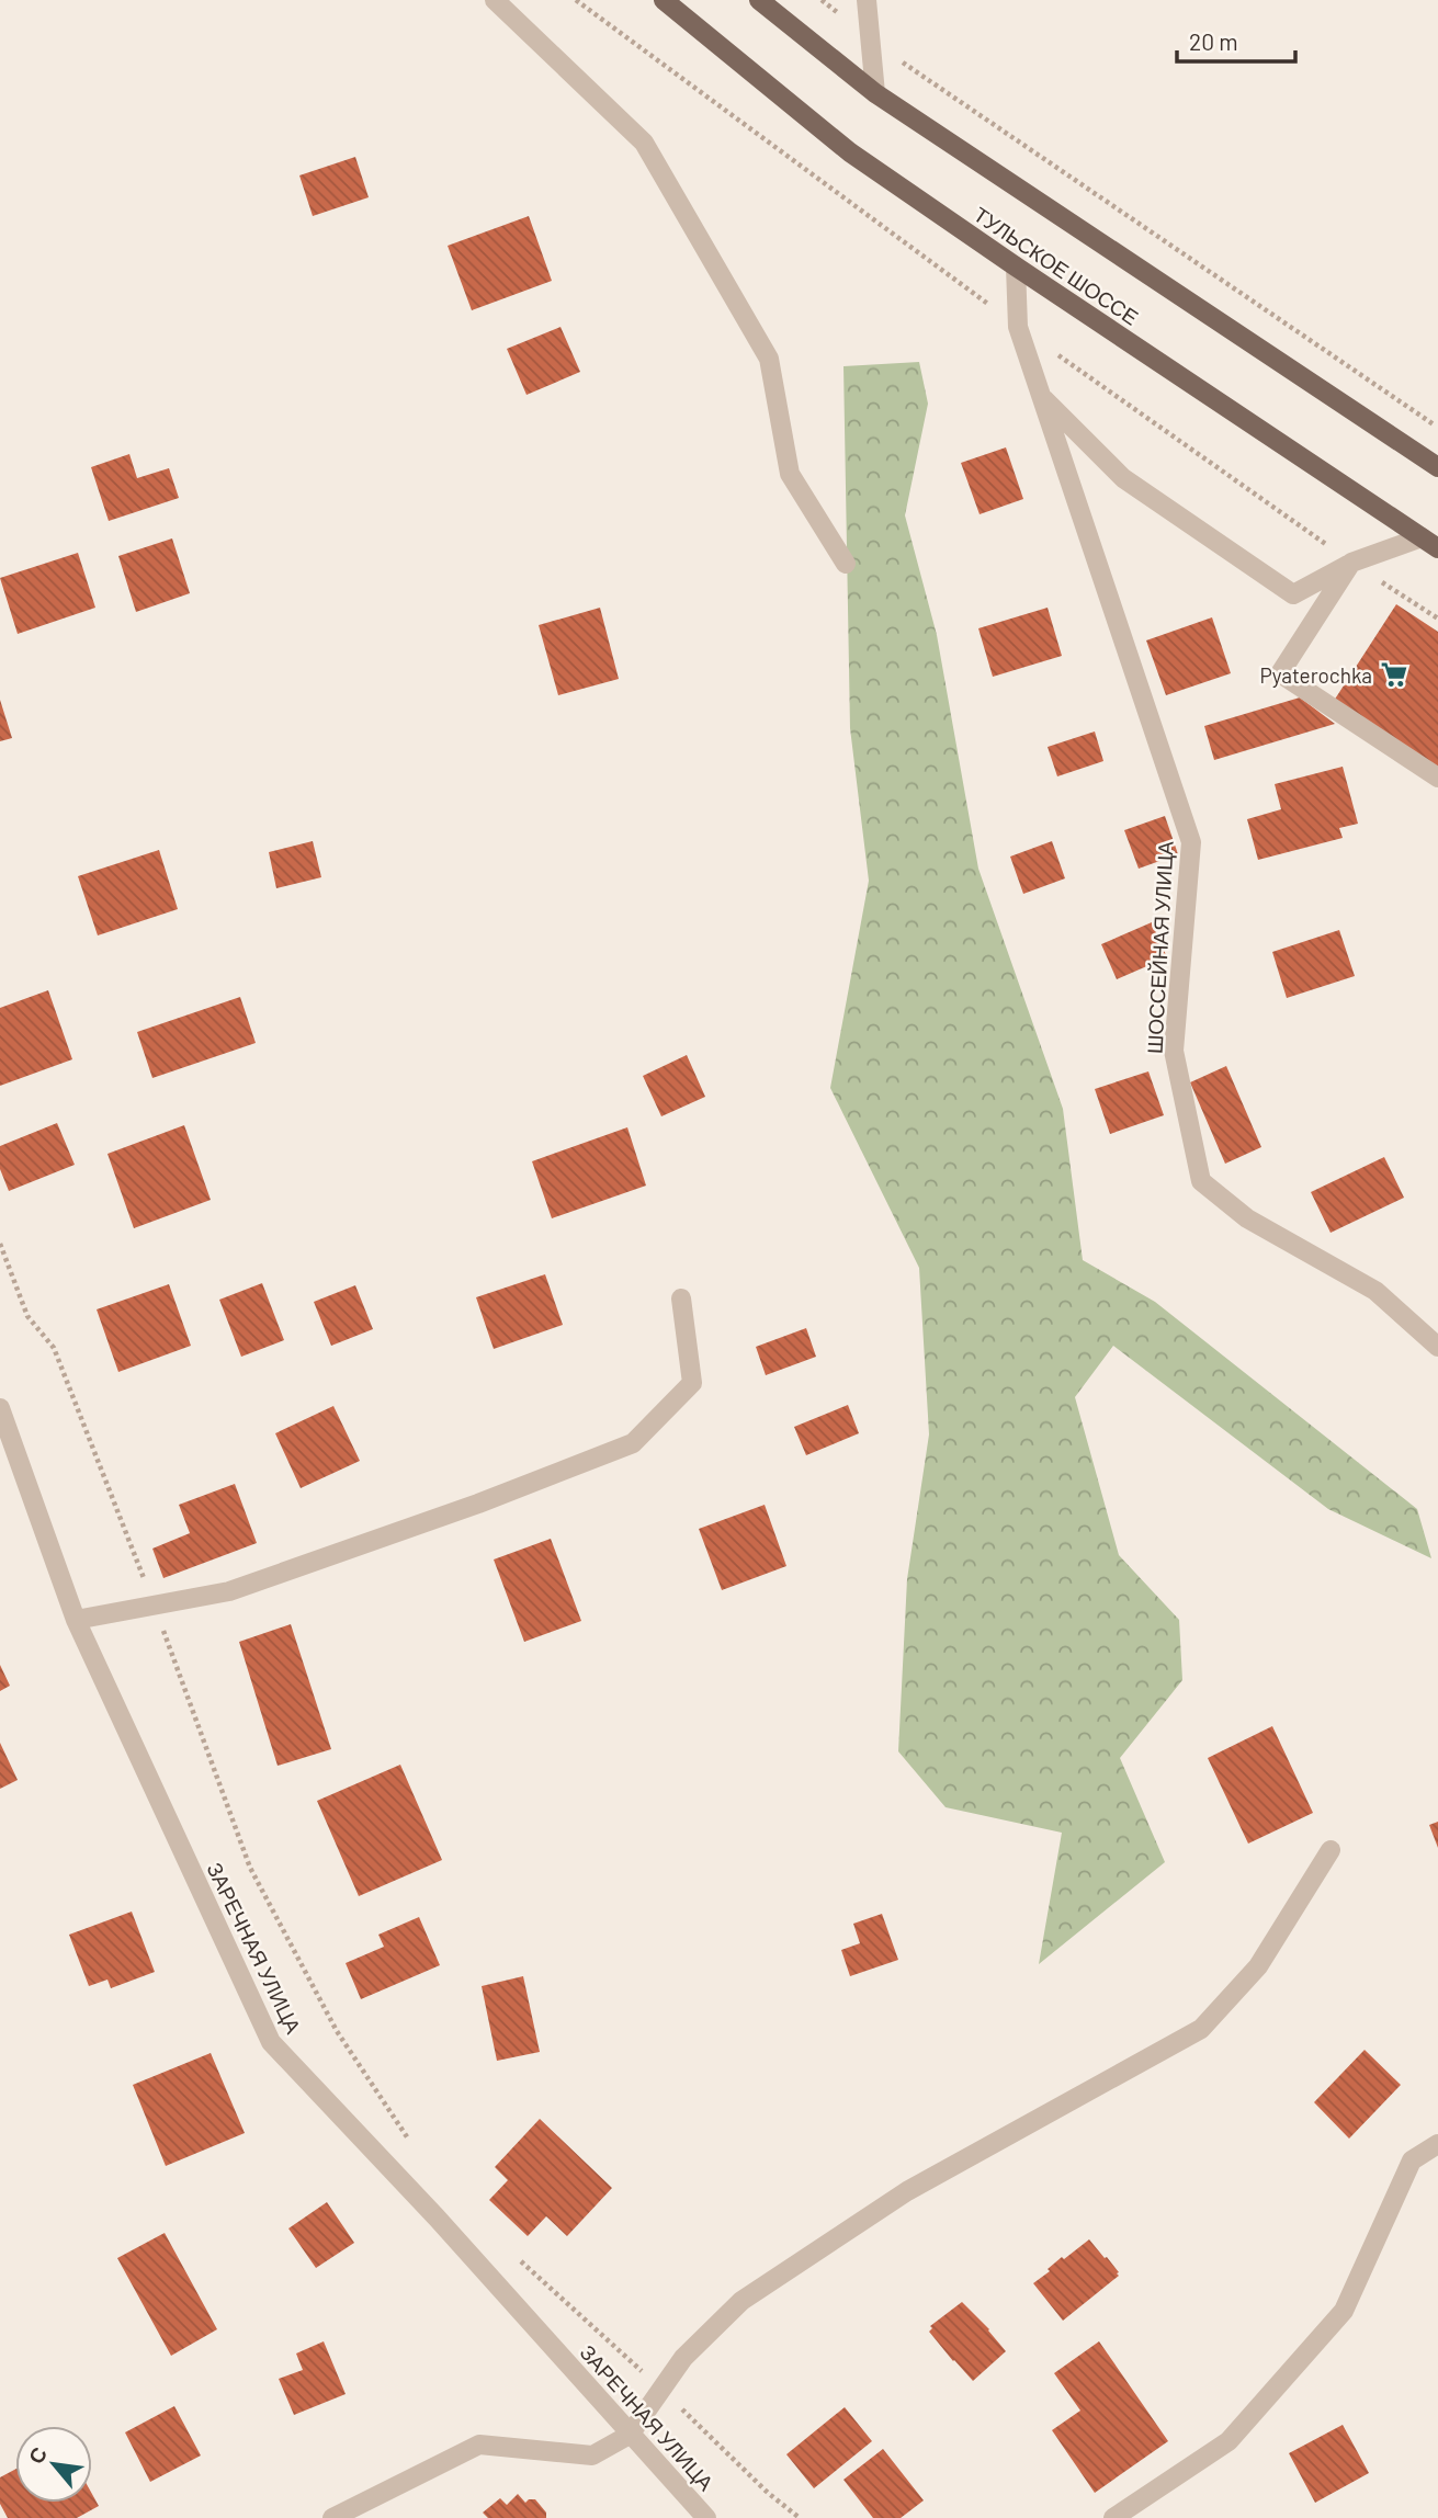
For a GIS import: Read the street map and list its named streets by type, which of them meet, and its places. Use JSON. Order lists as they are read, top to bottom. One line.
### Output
{"streets":{"main road":["ТУЛЬСКОЕ ШОССЕ"],"street":["ШОССЕЙНАЯ УЛИЦА","ЗАРЕЧНАЯ УЛИЦА"]},"crossings":[["ТУЛЬСКОЕ ШОССЕ","ШОССЕЙНАЯ УЛИЦА"]],"places":{"supermarket":["Pyaterochka"]},"scale_bar":"20 m","north":"top left"}
